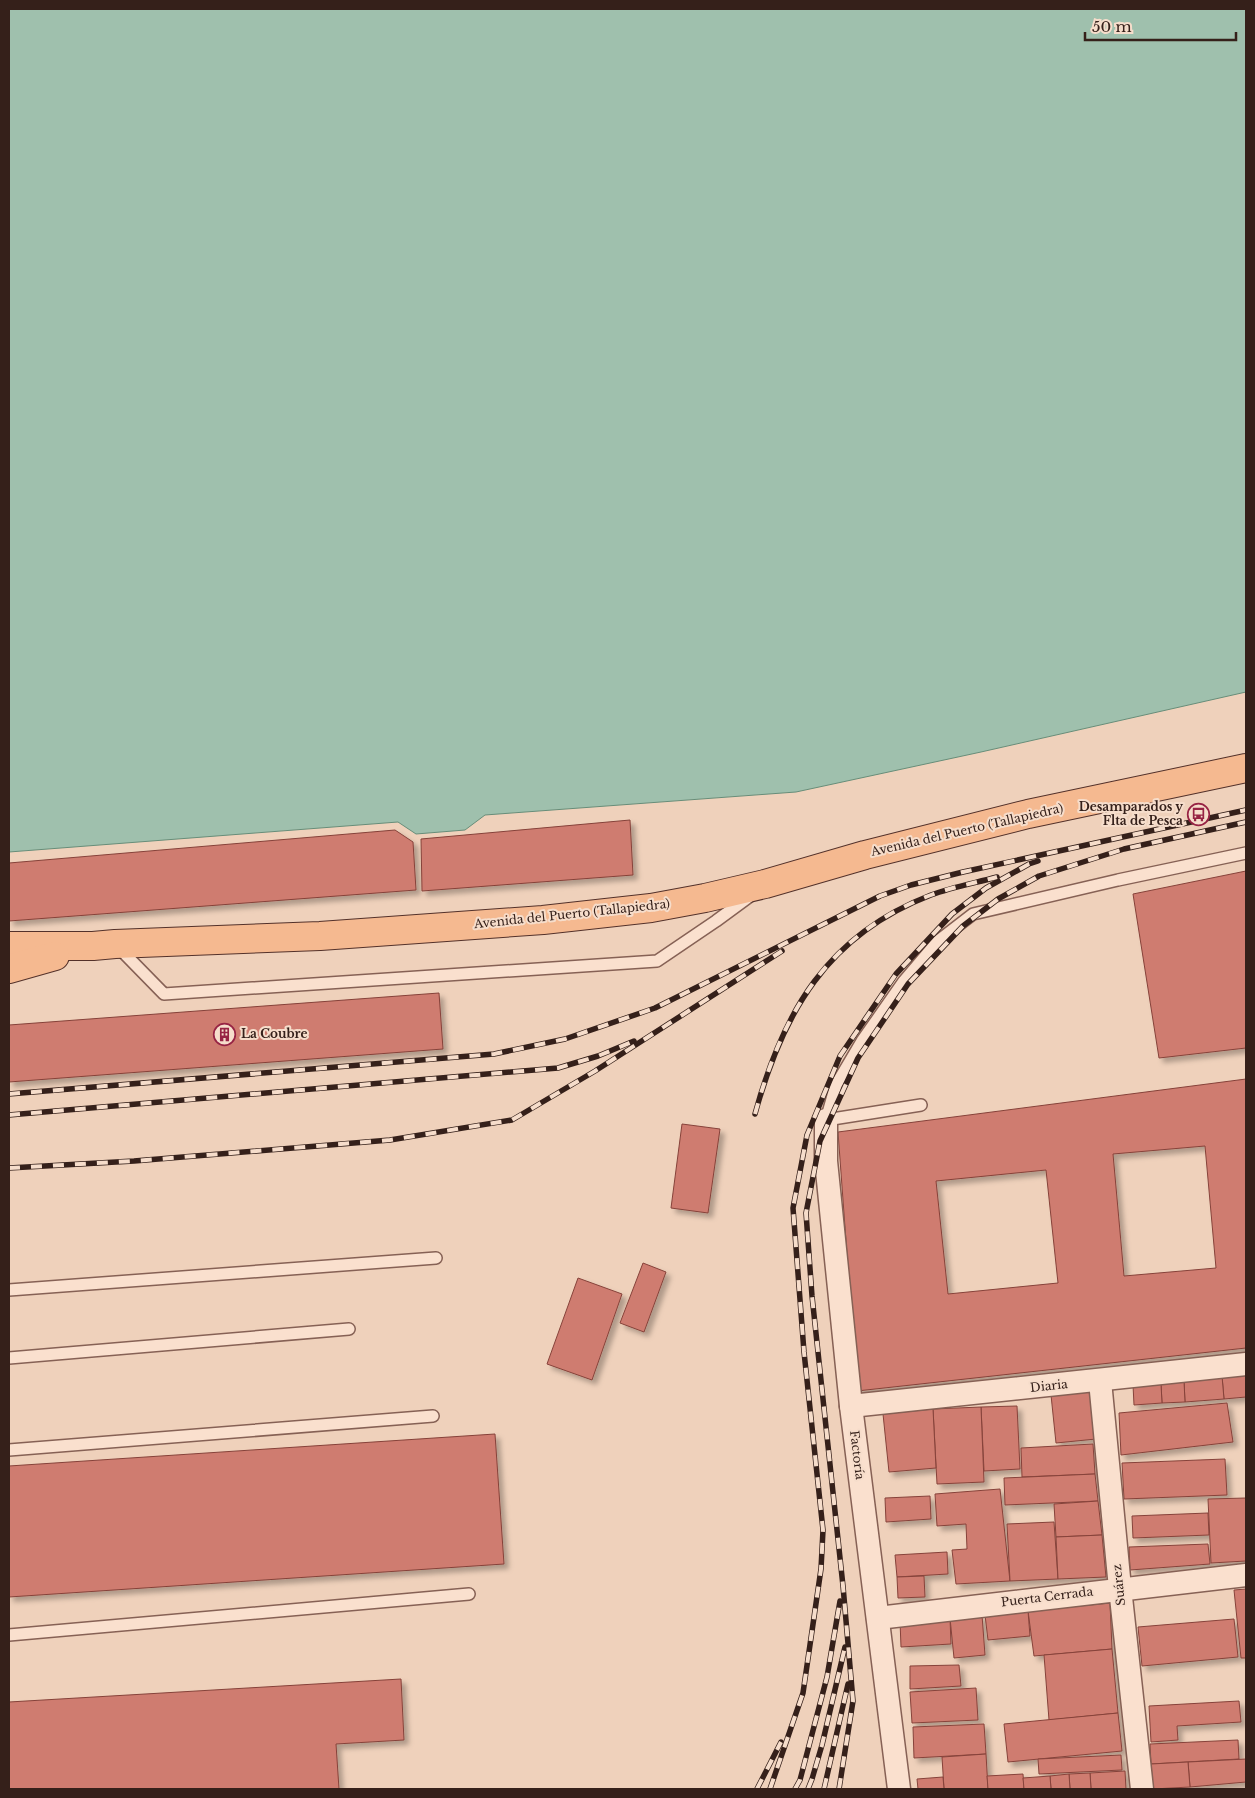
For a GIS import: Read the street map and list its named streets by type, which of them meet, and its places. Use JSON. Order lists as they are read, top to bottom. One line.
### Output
{"streets":{"main road":["Avenida del Puerto (Tallapiedra)"],"street":["Diaria","Factoría","Suárez","Puerta Cerrada"]},"crossings":[["Diaria","Factoría"],["Diaria","Suárez"],["Factoría","Puerta Cerrada"],["Suárez","Puerta Cerrada"]],"places":{"bus stop":["Desamparados y Flta de Pesca"],"building":["La Coubre"]},"scale_bar":"50 m"}
